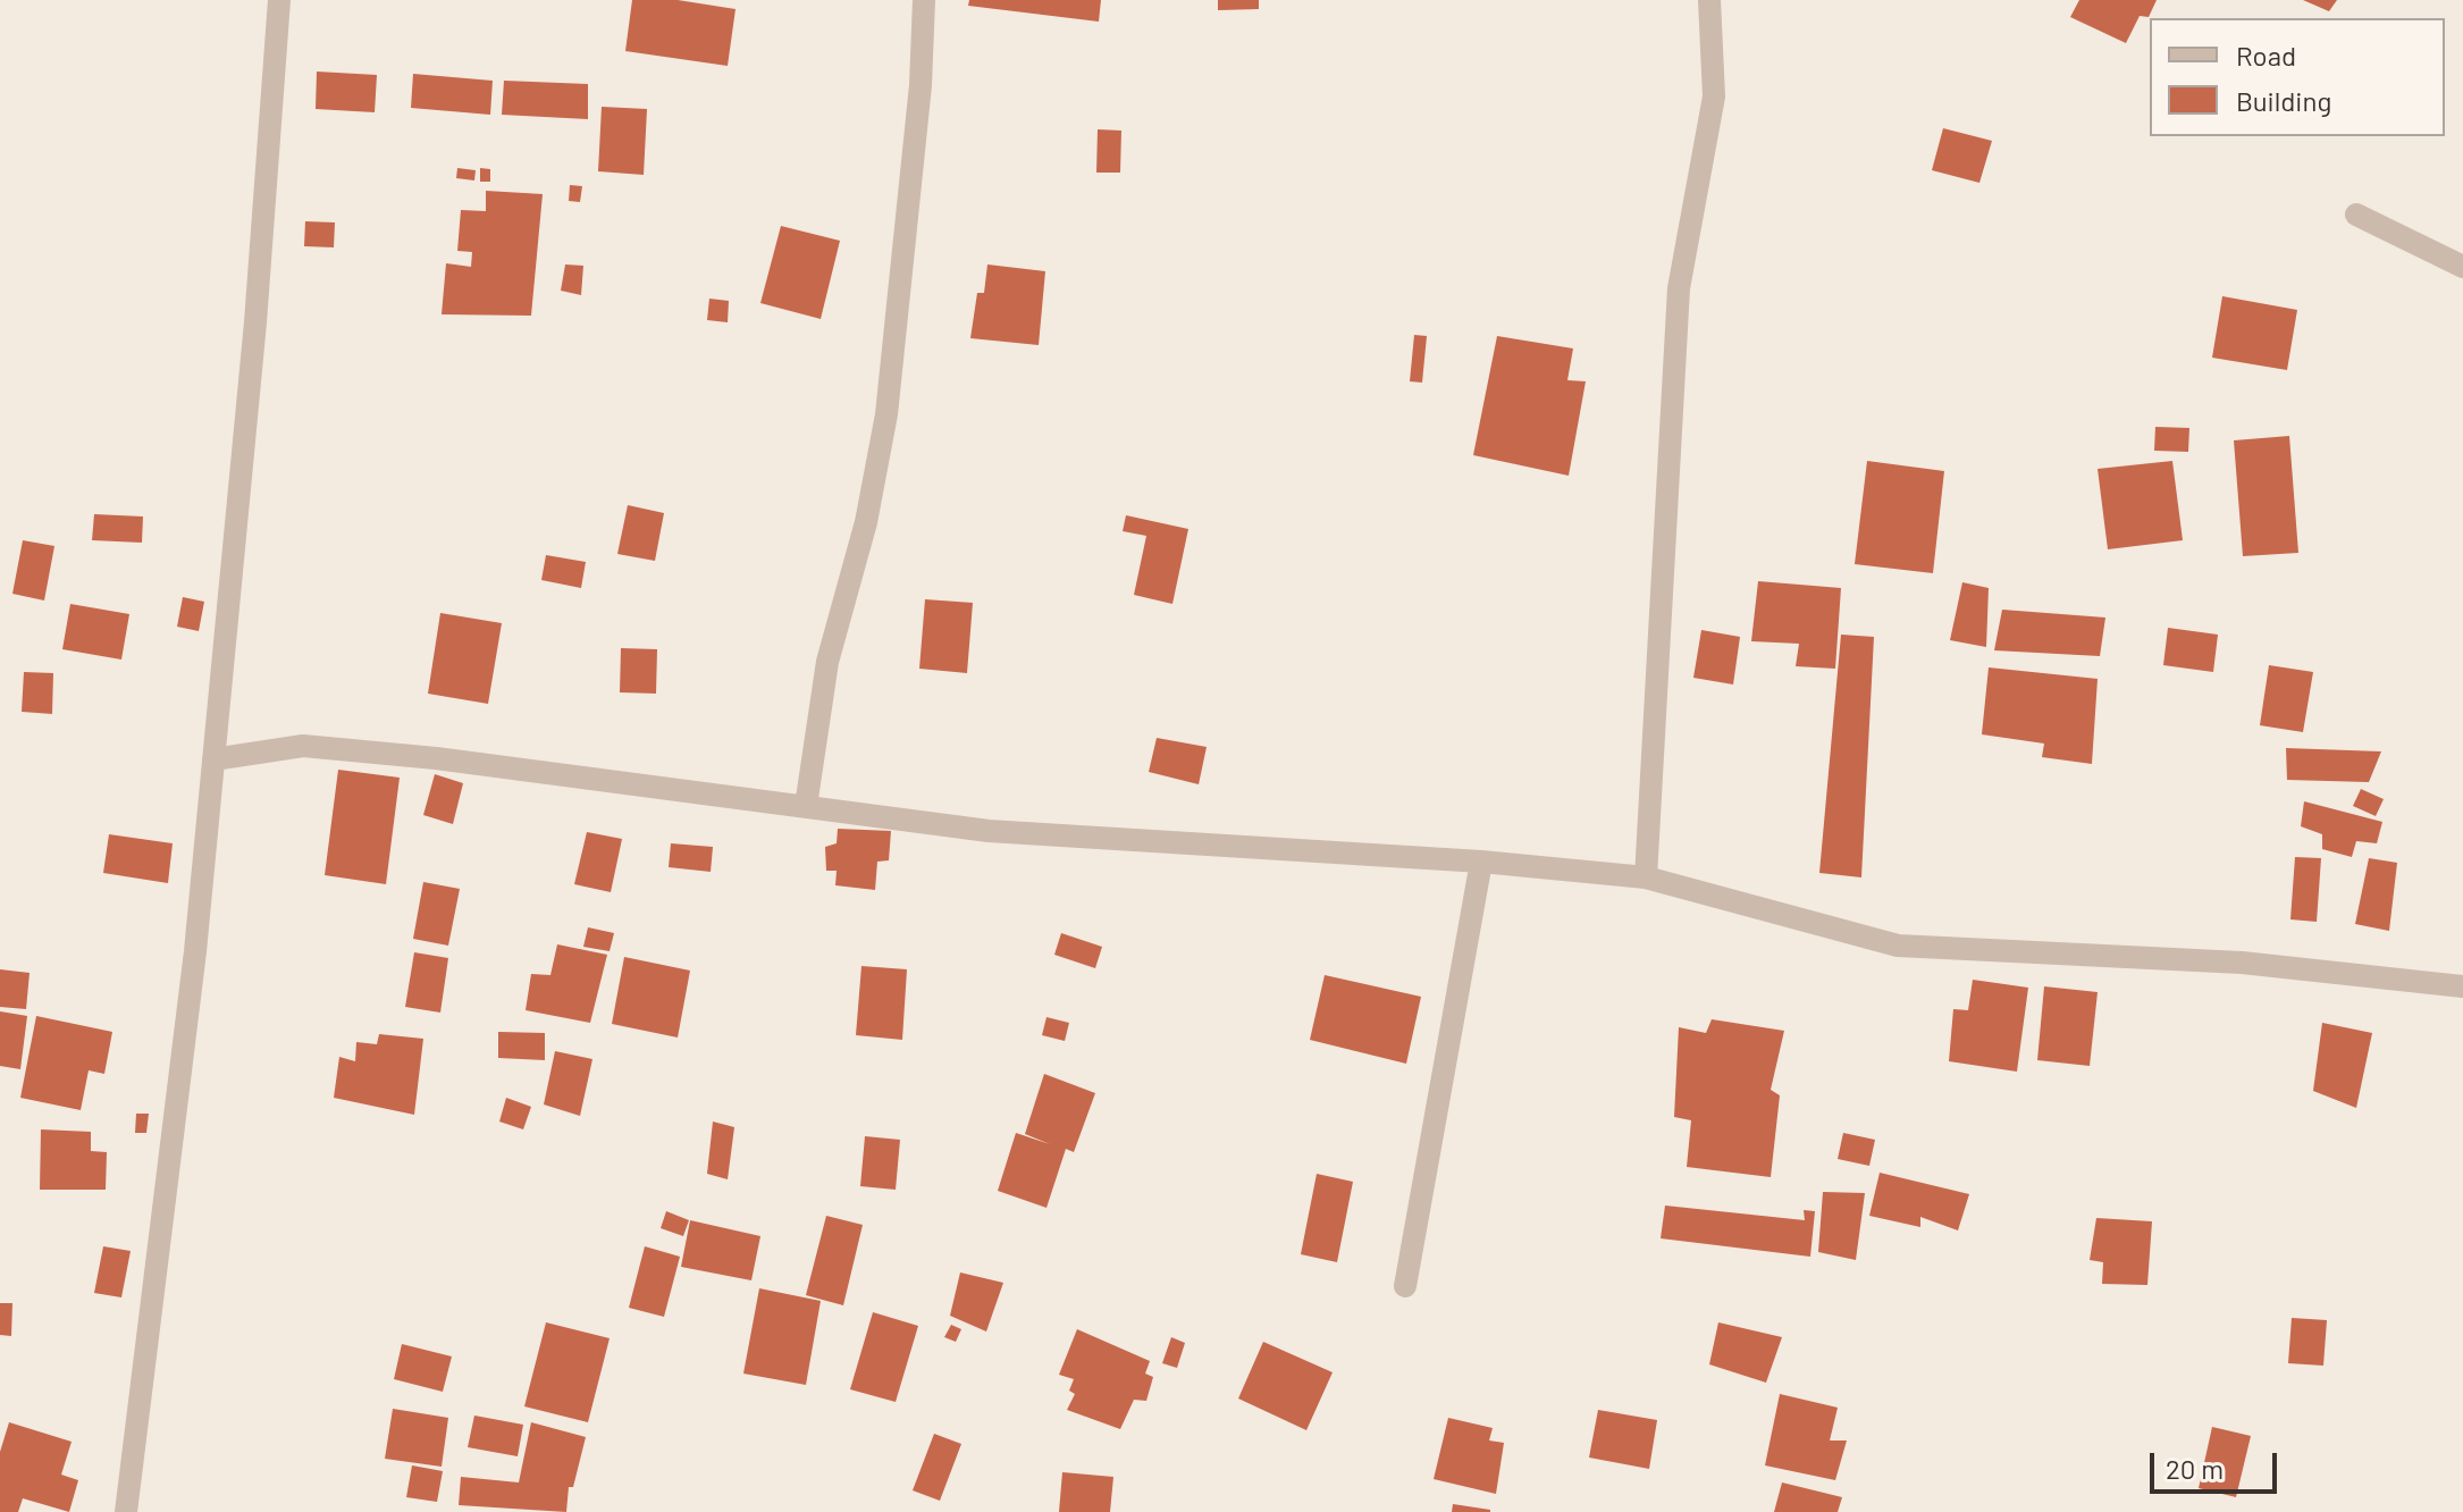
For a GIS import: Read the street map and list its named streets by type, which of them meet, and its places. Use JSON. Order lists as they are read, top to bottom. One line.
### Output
{"legend":["Road","Building"],"scale_bar":"20 m"}
